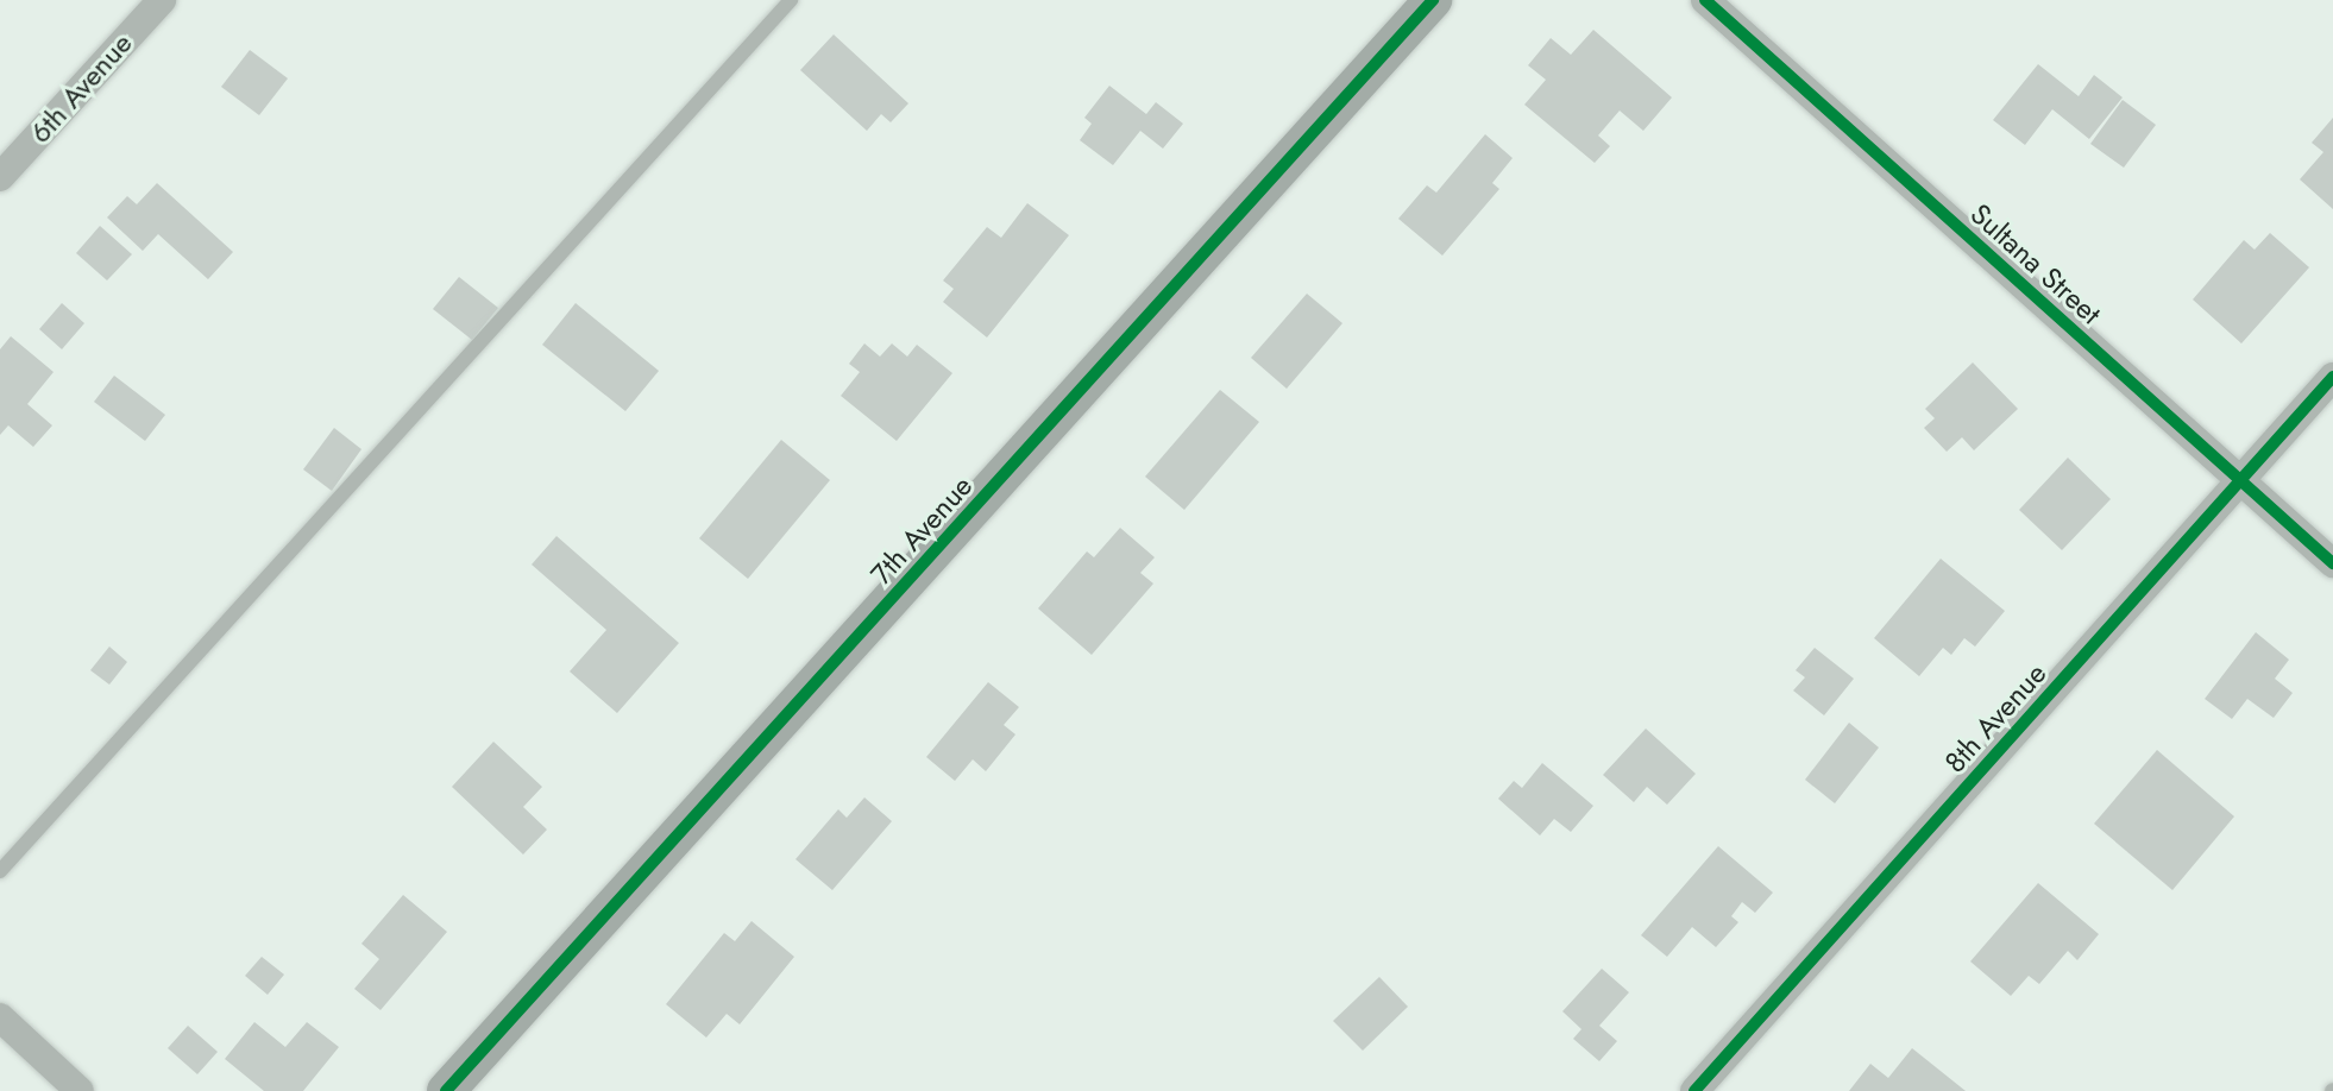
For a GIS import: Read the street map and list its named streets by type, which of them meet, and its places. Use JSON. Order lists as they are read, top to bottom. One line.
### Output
{"streets":{"street":["6th Avenue","Sultana Street","7th Avenue","8th Avenue"]},"crossings":[["Sultana Street","8th Avenue"]]}
